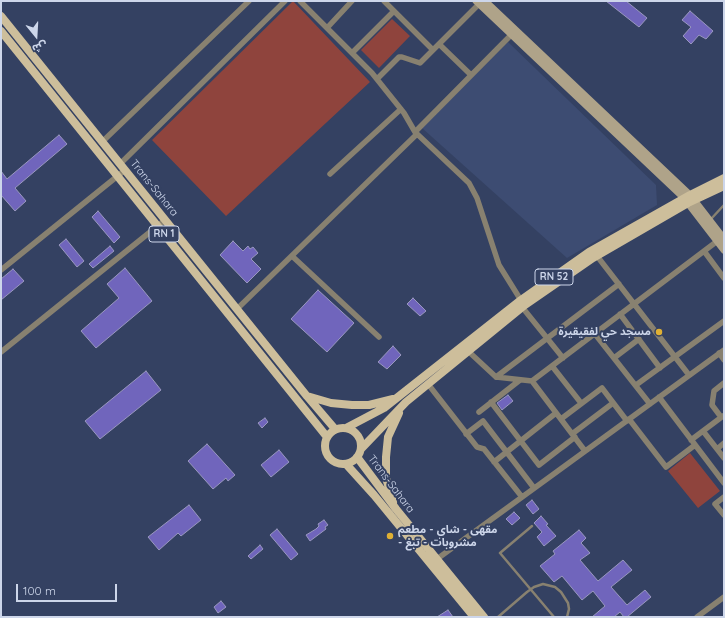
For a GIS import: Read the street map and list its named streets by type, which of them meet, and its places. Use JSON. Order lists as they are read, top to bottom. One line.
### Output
{"streets":{"main road":["Trans-Sahara","RN 1","RN 52"]},"places":["مسجد حي لفقيقيرة","مقهى - شاي - مطعم - مشروبات - تبغ"],"scale_bar":"100 m","north":"bottom"}
